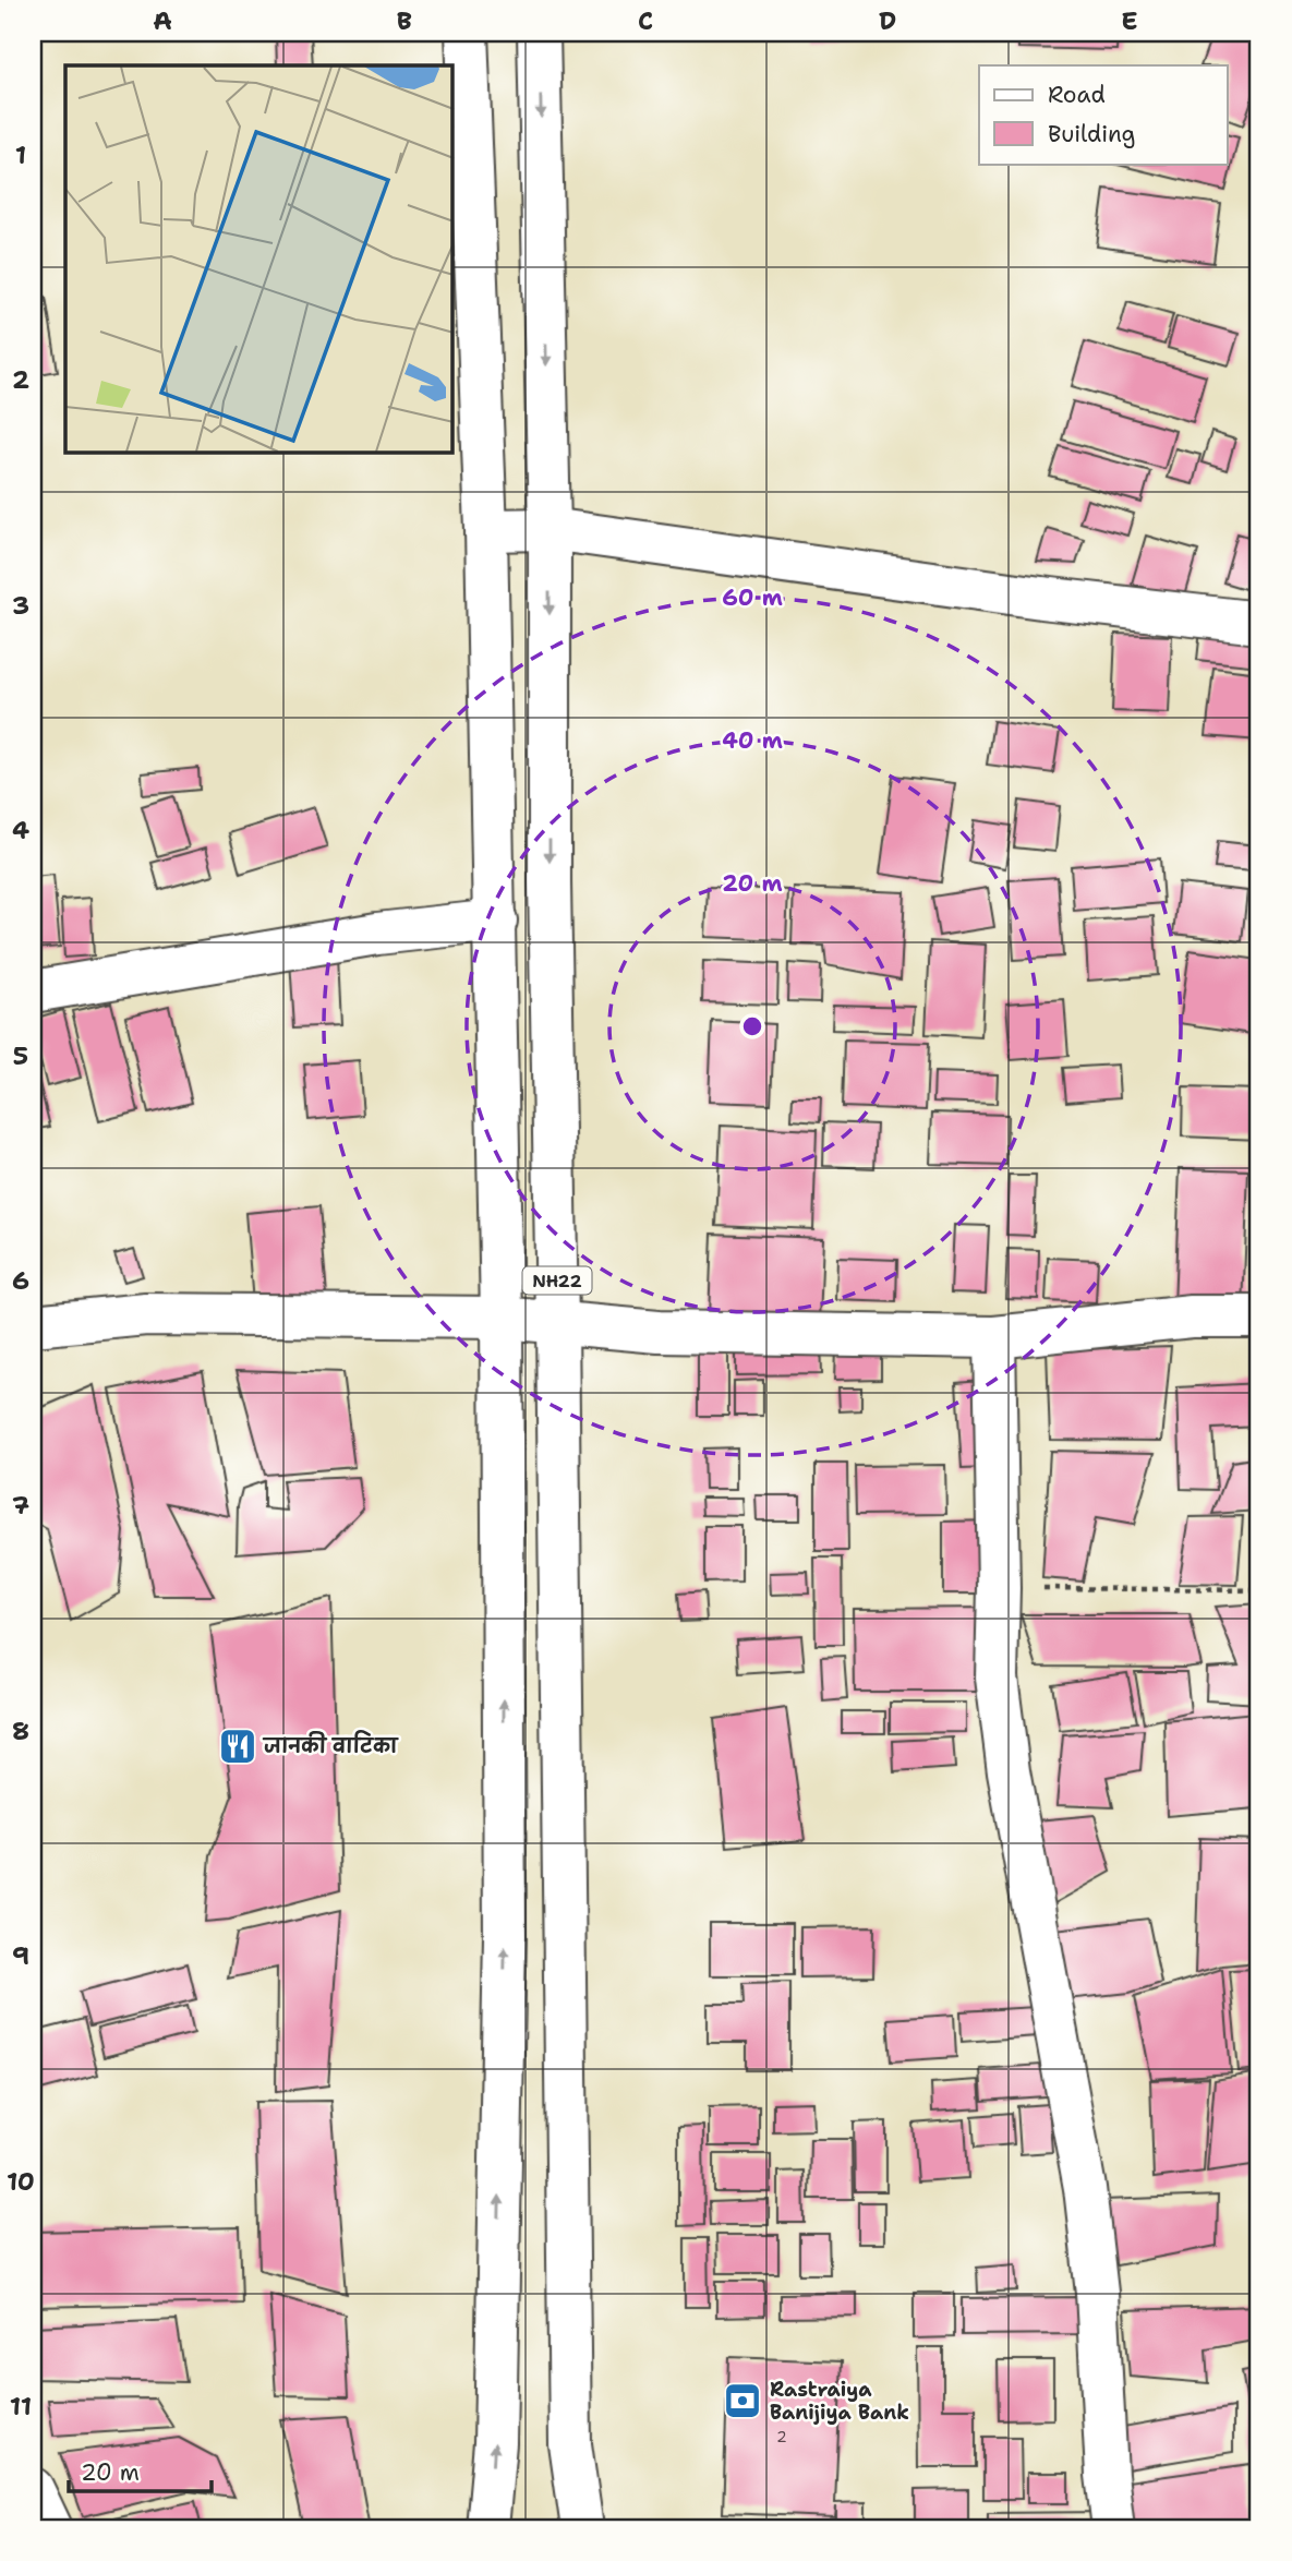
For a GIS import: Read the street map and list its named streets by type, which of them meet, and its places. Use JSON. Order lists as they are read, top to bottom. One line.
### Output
{"streets":{"main road":["NH22"]},"places":{"restaurant":["जानकी वाटिका"],"bank":["Rastraiya Banijiya Bank"]},"house_numbers":["2"],"legend":["Road","Building"],"scale_bar":"20 m","grid":{"columns":["A","B","C","D","E"],"rows":["1","2","3","4","5","6","7","8","9","10","11"]},"rings":["60 m","40 m","20 m"]}
